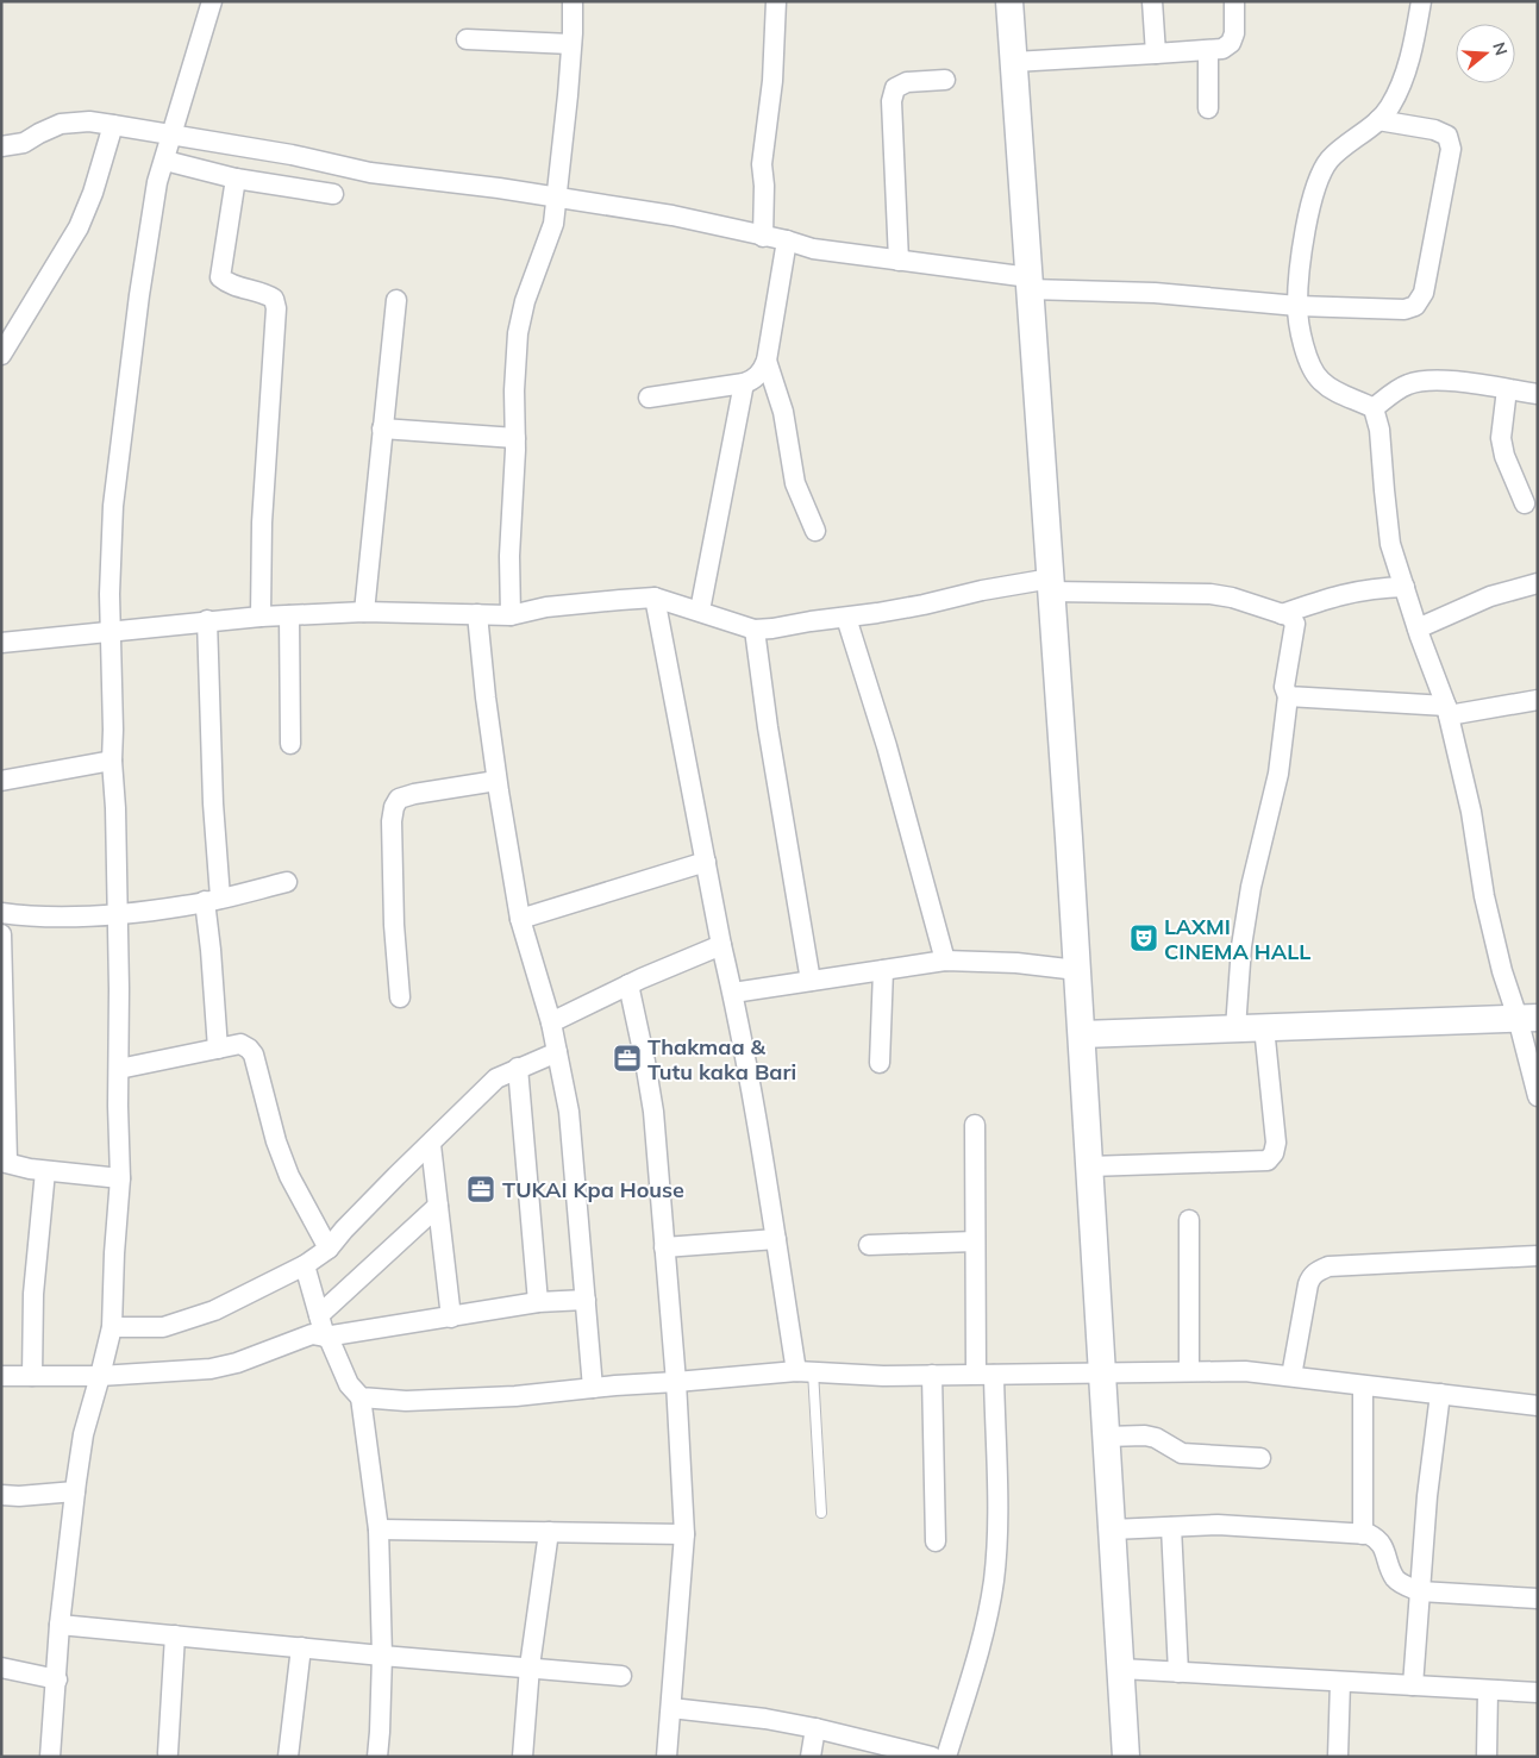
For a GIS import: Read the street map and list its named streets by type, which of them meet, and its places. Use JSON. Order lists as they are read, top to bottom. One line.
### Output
{"places":{"theatre":["LAXMI CINEMA HALL"],"office":["Thakmaa & Tutu kaka Bari","TUKAI Kpa House"]},"north":"right"}
